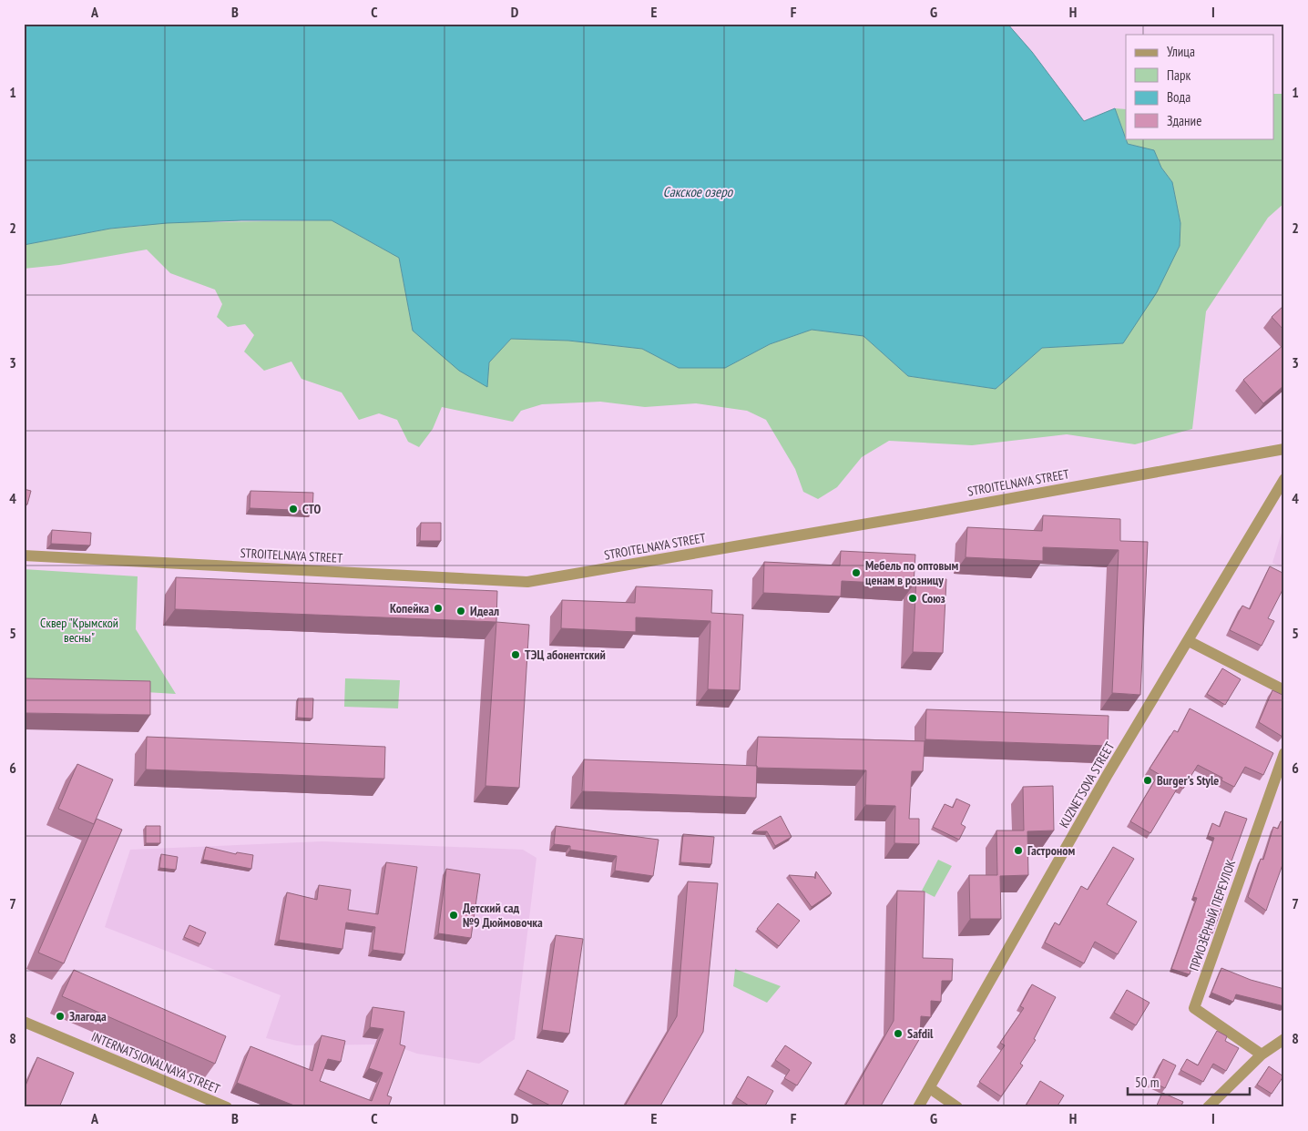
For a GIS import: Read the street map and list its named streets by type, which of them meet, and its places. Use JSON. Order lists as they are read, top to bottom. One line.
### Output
{"streets":{"street":["STROITELNAYA STREET","KUZNETSOVA STREET","ПРИОЗЁРНЫЙ ПЕРЕУЛОК","INTERNATSIONALNAYA STREET"]},"water":["Сакское озеро"],"parks":["Сквер \"Крымской весны\""],"places":["СТО","Мебель по оптовым ценам в розницу","Союз","Копейка","Идеал","ТЭЦ абонентский","Burger's Style","Гастроном","Детский сад №9 Дюймовочка","Злагода","Safdil"],"legend":["Улица","Парк","Вода","Здание"],"scale_bar":"50 m","grid":{"columns":["A","B","C","D","E","F","G","H","I"],"rows":["1","2","3","4","5","6","7","8"]}}
